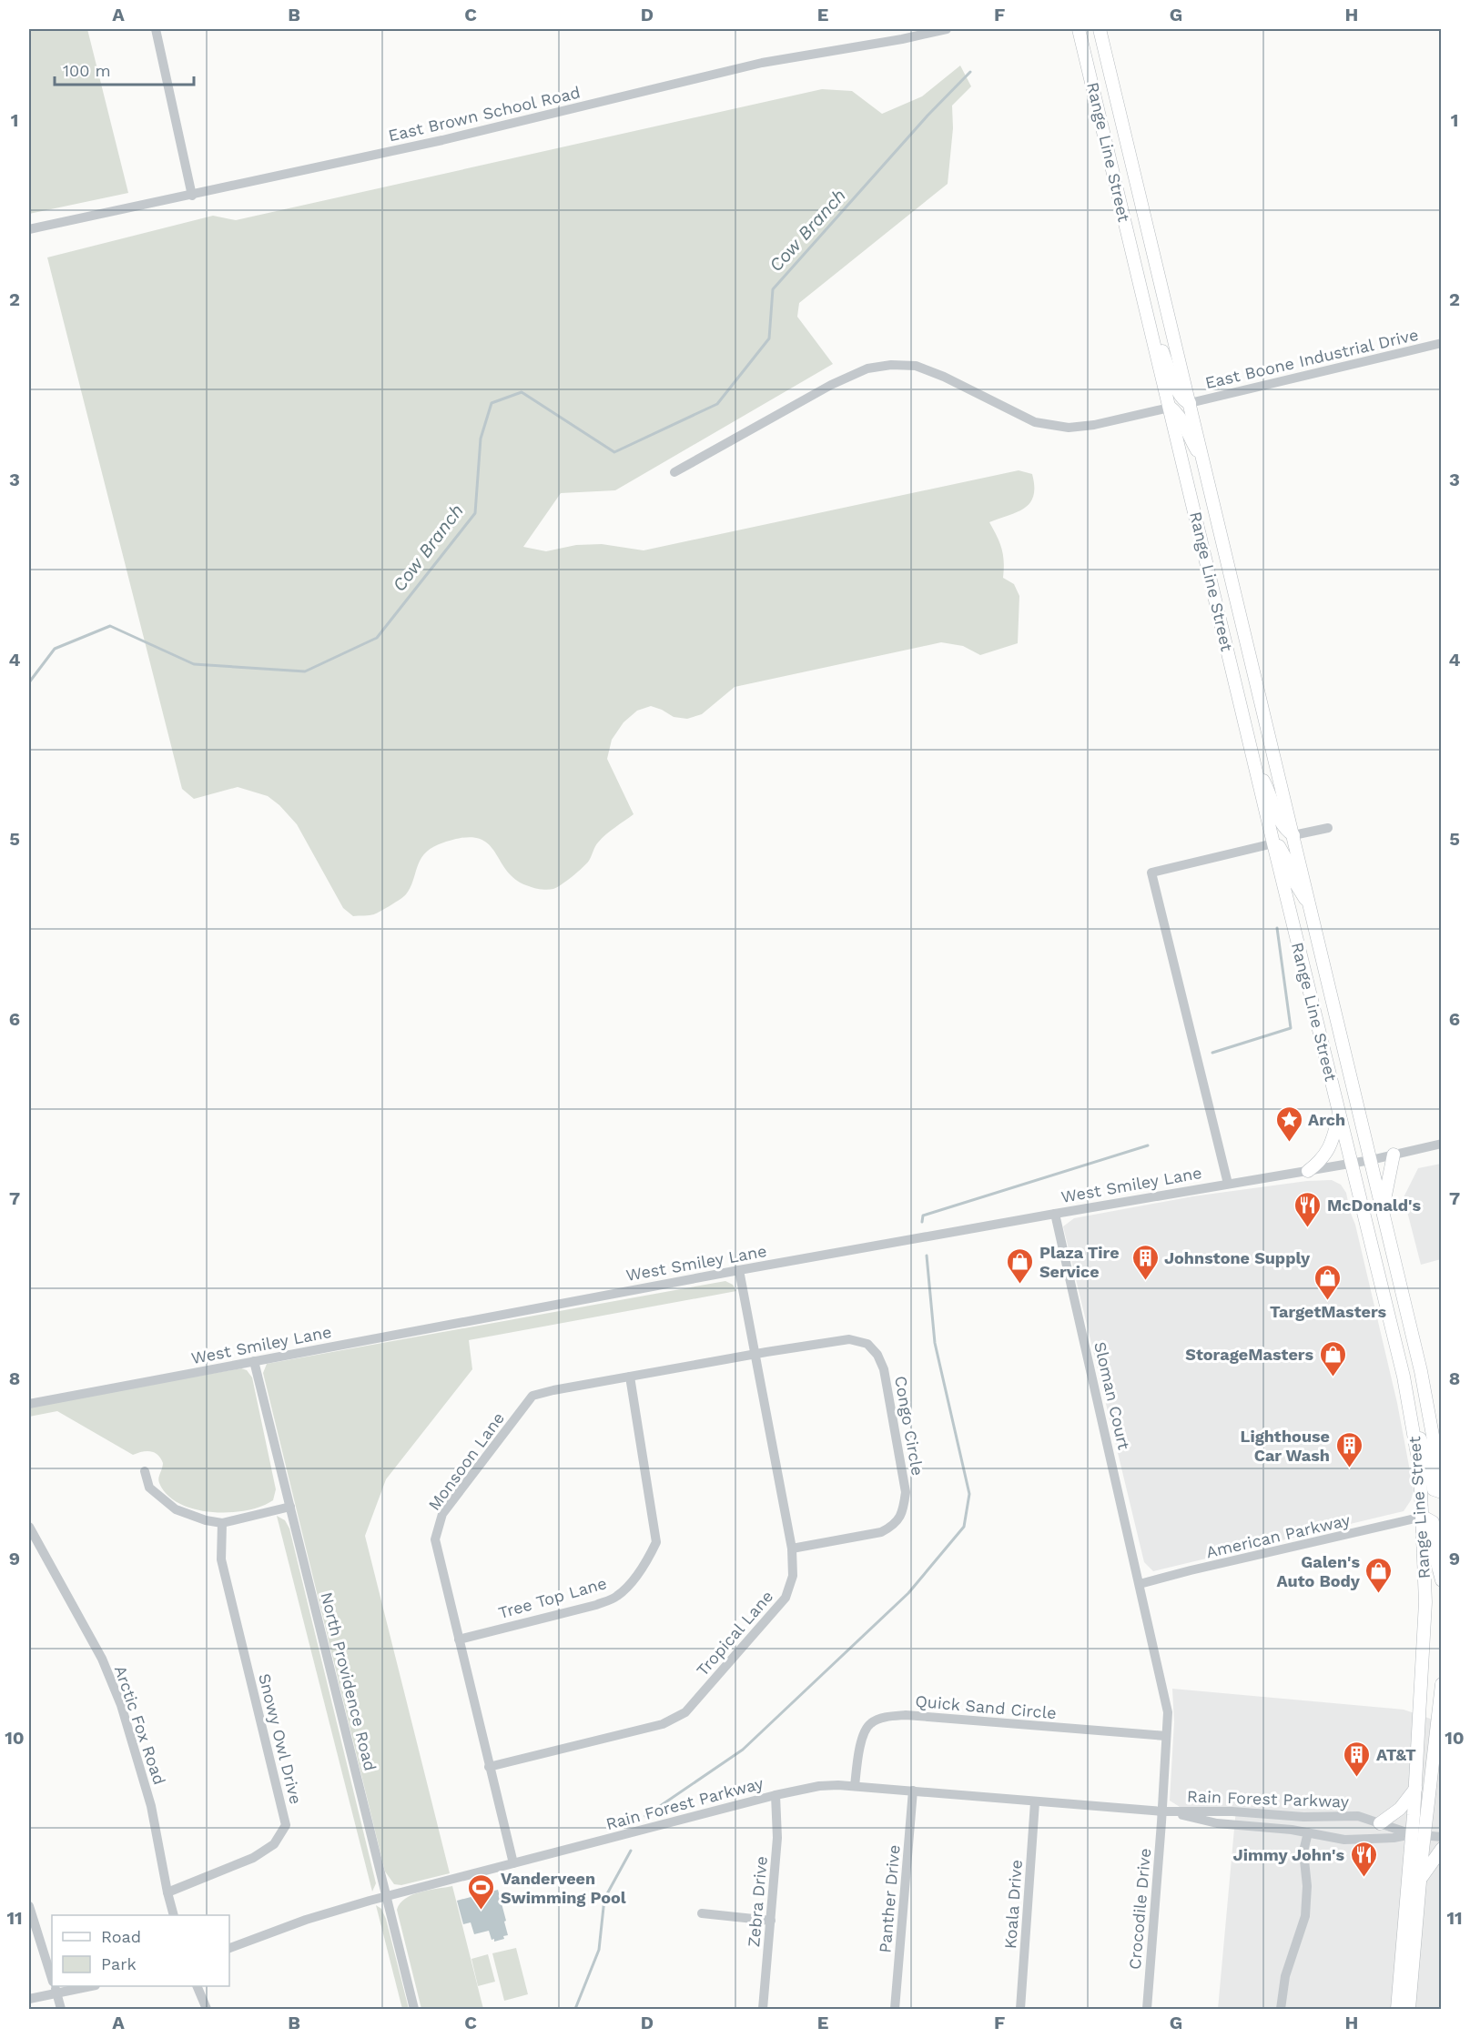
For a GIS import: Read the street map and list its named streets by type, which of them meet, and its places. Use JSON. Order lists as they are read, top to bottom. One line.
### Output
{"streets":{"main road":["Range Line Street"],"street":["East Brown School Road","East Boone Industrial Drive","West Smiley Lane","Sloman Court","Congo Circle","Monsoon Lane","American Parkway","Tree Top Lane","Tropical Lane","North Providence Road","Quick Sand Circle","Arctic Fox Road","Snowy Owl Drive","Rain Forest Parkway","Panther Drive","Zebra Drive","Koala Drive","Crocodile Drive"]},"crossings":[["Range Line Street","East Boone Industrial Drive"],["Range Line Street","West Smiley Lane"],["Range Line Street","American Parkway"],["Range Line Street","Rain Forest Parkway"],["West Smiley Lane","Sloman Court"],["West Smiley Lane","Tropical Lane"],["West Smiley Lane","North Providence Road"],["Sloman Court","American Parkway"],["Sloman Court","Quick Sand Circle"],["Sloman Court","Crocodile Drive"],["Congo Circle","Monsoon Lane"],["Congo Circle","Tropical Lane"],["Monsoon Lane","Tree Top Lane"],["Monsoon Lane","Tropical Lane"],["Monsoon Lane","Rain Forest Parkway"],["North Providence Road","Rain Forest Parkway"],["Quick Sand Circle","Rain Forest Parkway"],["Quick Sand Circle","Crocodile Drive"],["Arctic Fox Road","Snowy Owl Drive"],["Rain Forest Parkway","Panther Drive"],["Rain Forest Parkway","Zebra Drive"],["Rain Forest Parkway","Koala Drive"],["Rain Forest Parkway","Crocodile Drive"]],"water":["Cow Branch"],"places":{"place":["Arch"],"restaurant":["McDonald's","Jimmy John's"],"building":["Johnstone Supply","Lighthouse Car Wash","AT&T"],"shop":["Plaza Tire Service","TargetMasters","StorageMasters","Galen's Auto Body"],"sports":["Vanderveen Swimming Pool"]},"legend":["Road","Park"],"scale_bar":"100 m","grid":{"columns":["A","B","C","D","E","F","G","H"],"rows":["1","2","3","4","5","6","7","8","9","10","11"]}}
